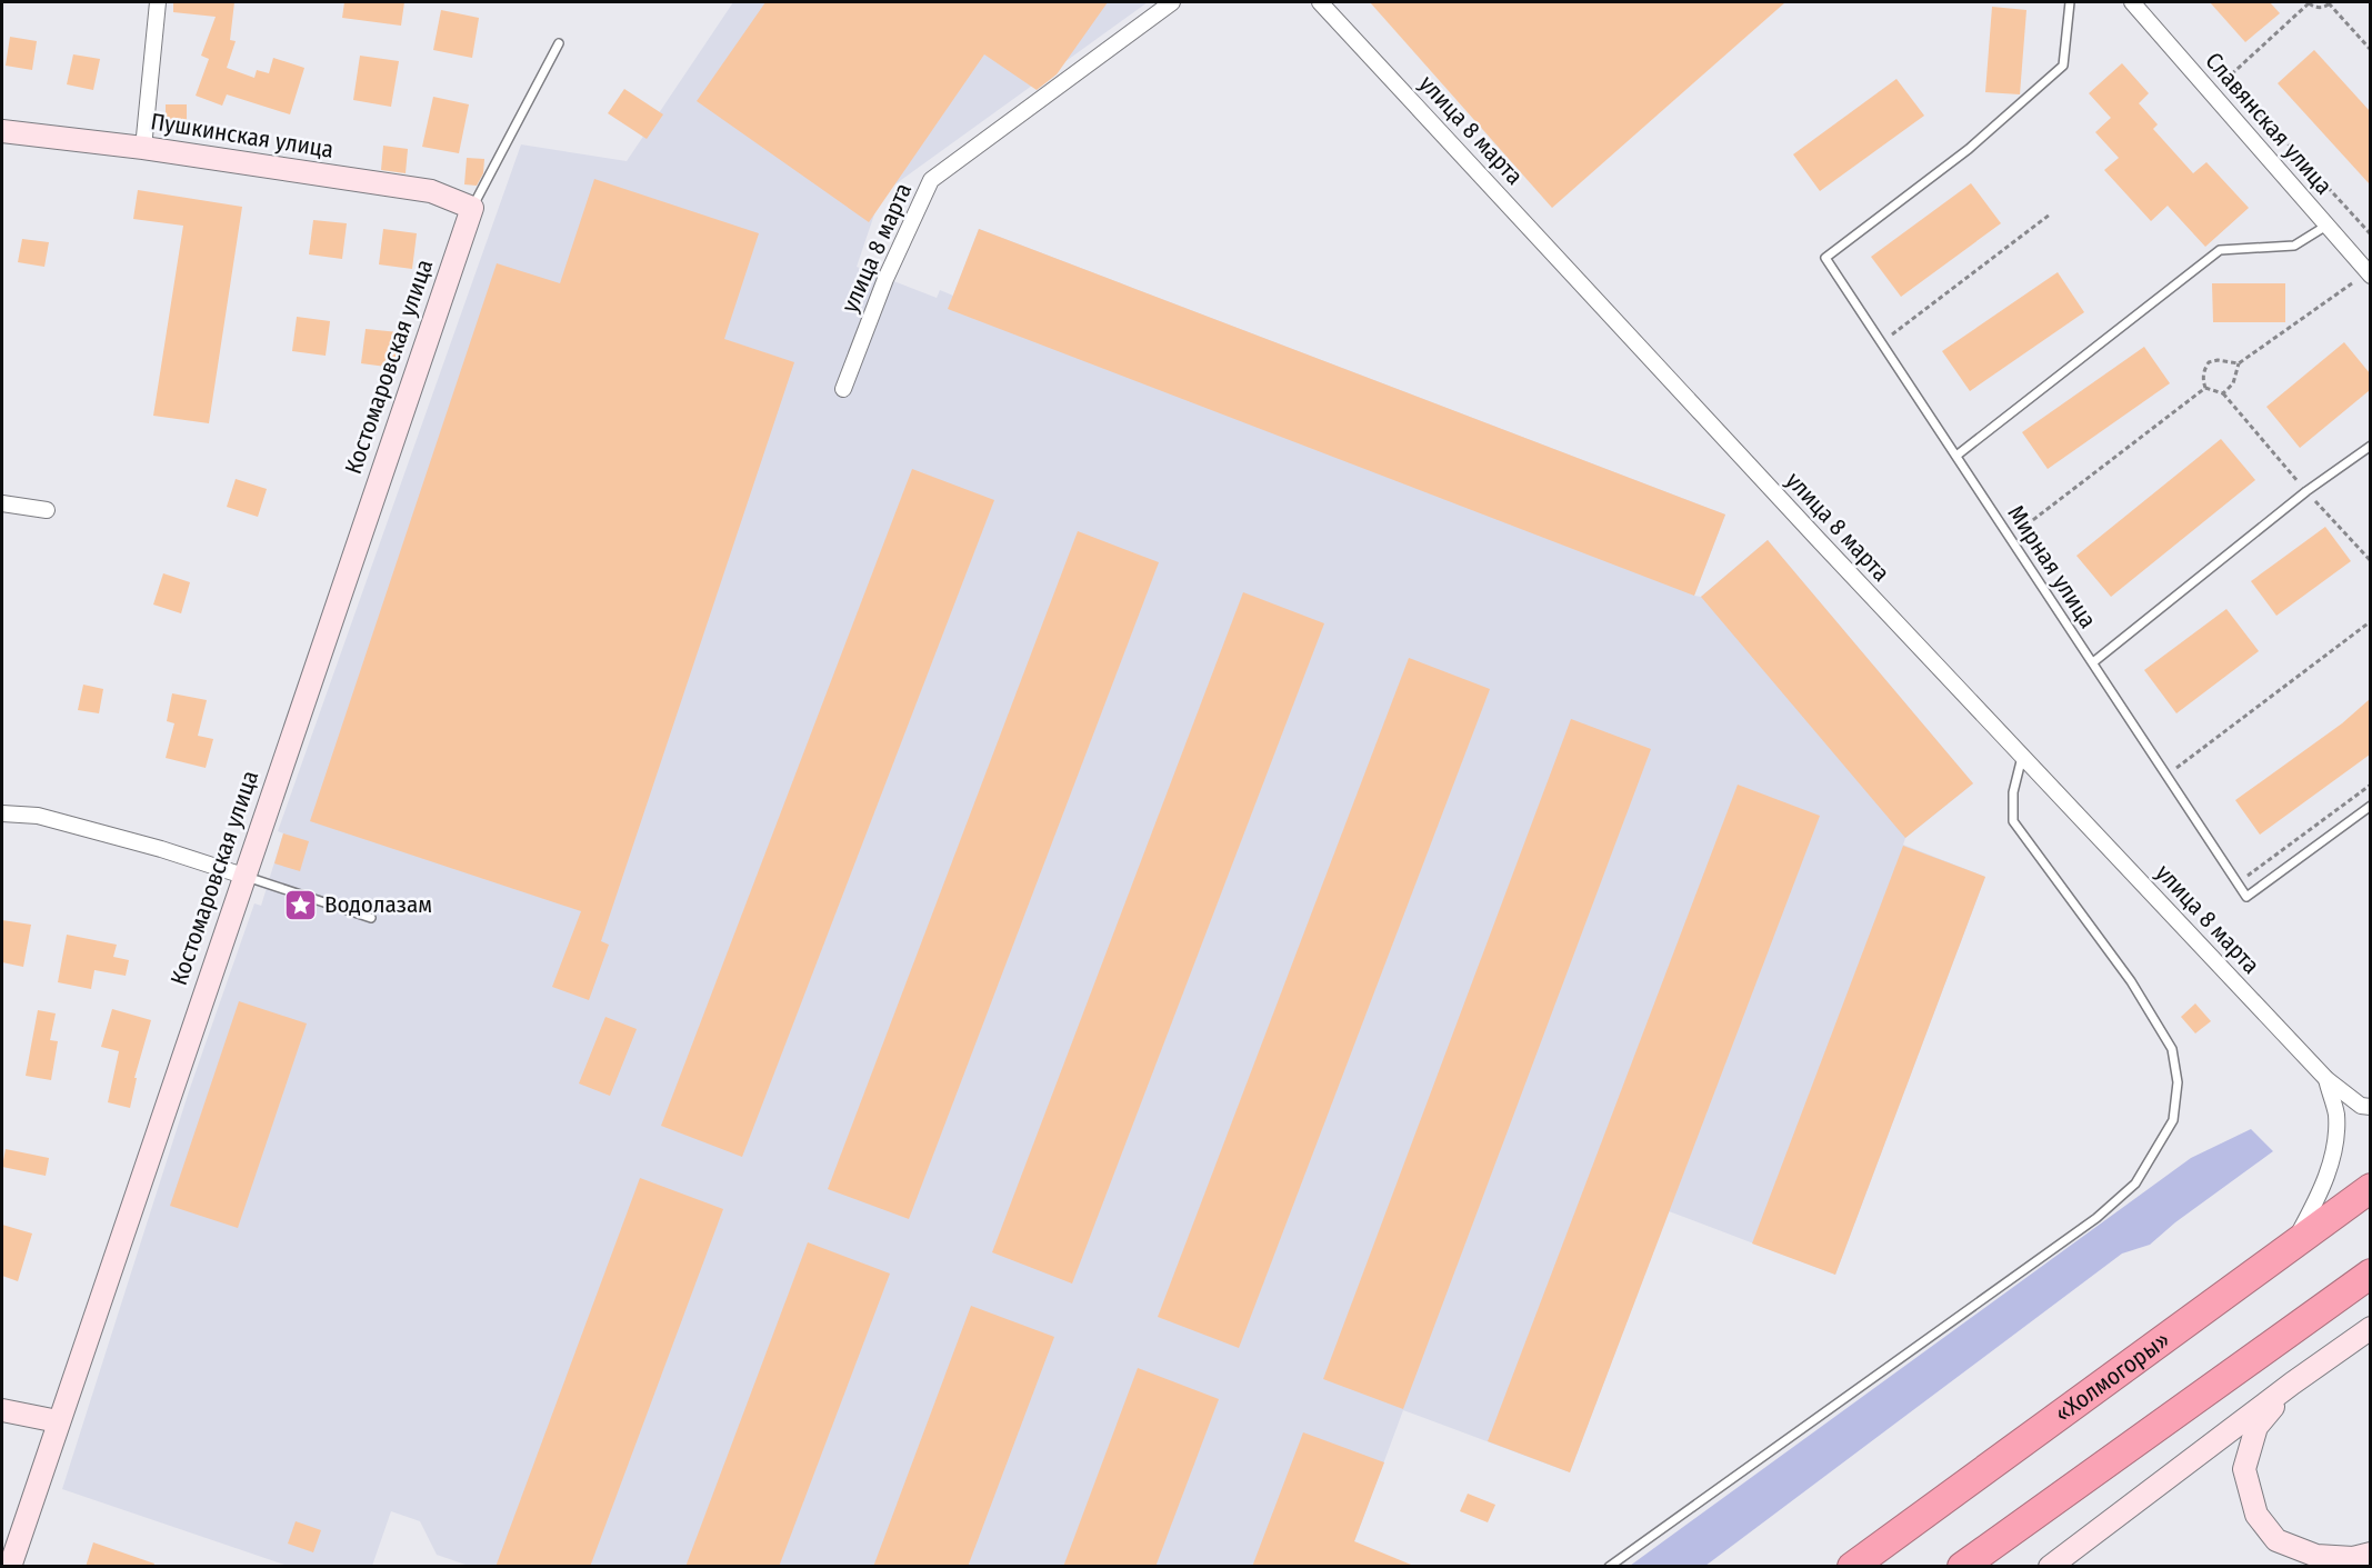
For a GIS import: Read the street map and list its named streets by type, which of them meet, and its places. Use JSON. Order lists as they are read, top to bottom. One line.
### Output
{"streets":{"highway":["«Холмогоры»"],"street":["Славянская улица","улица 8 марта","Пушкинская улица","Костомаровская улица"],"lane":["Мирная улица"]},"crossings":[["улица 8 марта","«Холмогоры»"],["Пушкинская улица","Костомаровская улица"]],"places":{"place":["Водолазам"]}}
